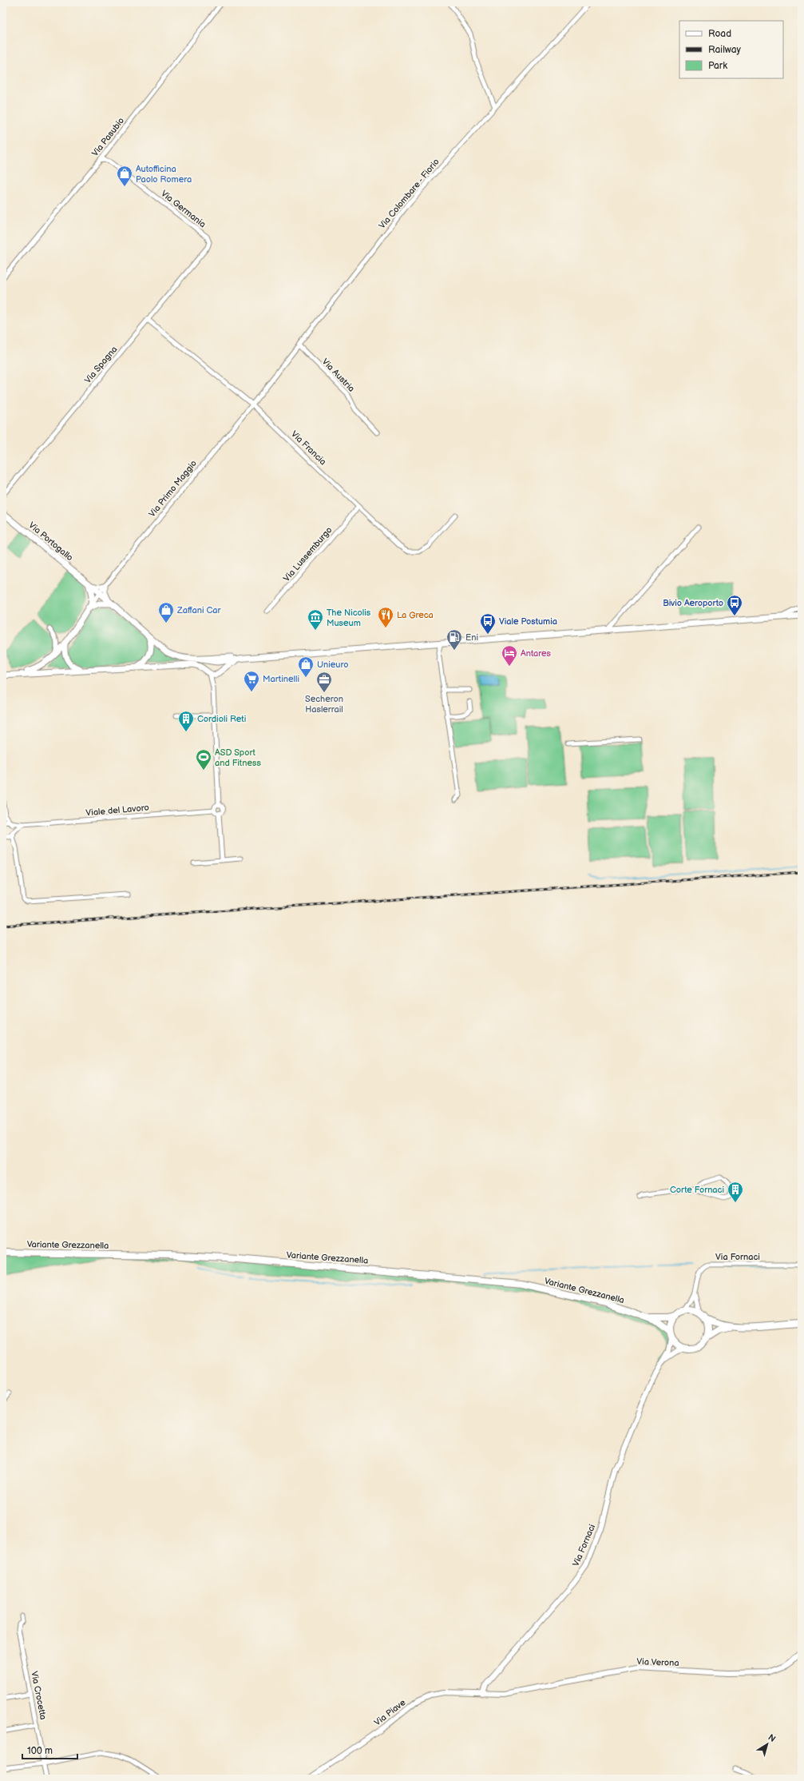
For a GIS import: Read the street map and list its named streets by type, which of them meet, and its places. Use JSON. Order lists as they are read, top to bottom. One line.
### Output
{"streets":{"main road":["Via Primo Maggio","Via Portogallo","Variante Grezzanella"],"street":["Via Pasubio","Via Colombare - Fiorio","Via Germania","Via Spagna","Via Austria","Via Francia","Via Lussemburgo","Viale del Lavoro","Via Fornaci","Via Verona","Via Crocetta","Via Piave"]},"crossings":[["Via Pasubio","Via Germania"],["Via Colombare - Fiorio","Via Austria"],["Via Colombare - Fiorio","Via Francia"],["Via Colombare - Fiorio","Via Primo Maggio"],["Via Germania","Via Spagna"],["Via Spagna","Via Francia"],["Via Francia","Via Primo Maggio"],["Via Francia","Via Lussemburgo"],["Via Primo Maggio","Via Portogallo"],["Variante Grezzanella","Via Fornaci"],["Via Fornaci","Via Piave"],["Via Verona","Via Piave"]],"places":{"shop":["Autofficina Paolo Romera","Zaffani Car","Unieuro"],"bus stop":["Bivio Aeroporto","Viale Postumia"],"restaurant":["La Greca"],"museum":["The Nicolis Museum"],"fuel station":["Eni"],"hotel":["Antares"],"supermarket":["Martinelli"],"office":["Secheron Haslerrail"],"building":["Cordioli Reti","Corte Fornaci"],"sports":["ASD Sport and Fitness"]},"legend":["Road","Railway","Park"],"scale_bar":"100 m","north":"top right"}
